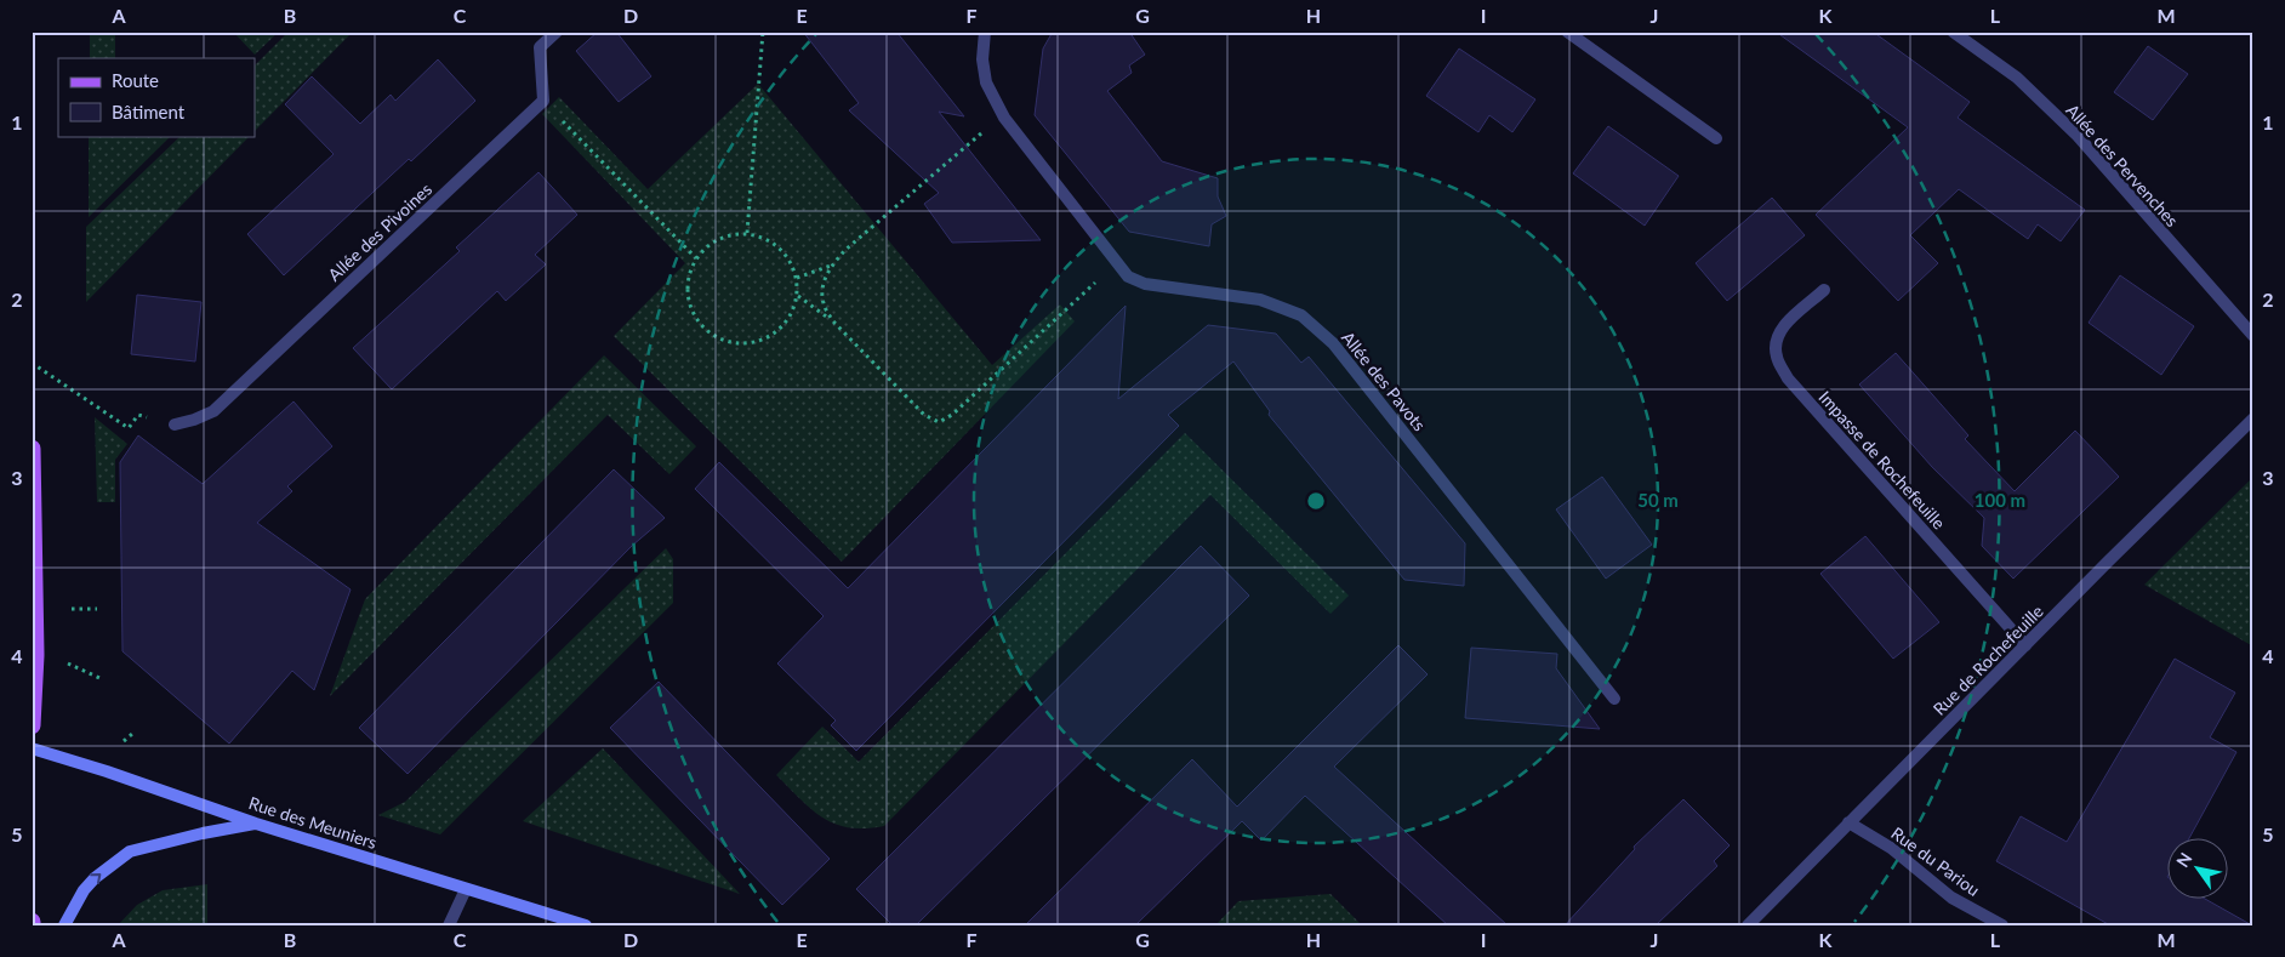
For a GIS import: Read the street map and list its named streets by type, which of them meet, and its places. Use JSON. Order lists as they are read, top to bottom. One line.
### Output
{"streets":{"main road":["Rue des Meuniers"],"street":["Allée des Pervenches","Allée des Pivoines","Allée des Pavots","Impasse de Rochefeuille","Rue de Rochefeuille","Rue du Pariou"]},"crossings":[["Impasse de Rochefeuille","Rue de Rochefeuille"],["Rue de Rochefeuille","Rue du Pariou"]],"legend":["Route","Bâtiment"],"north":"top left","grid":{"columns":["A","B","C","D","E","F","G","H","I","J","K","L","M"],"rows":["1","2","3","4","5"]},"rings":["50 m","100 m"]}
